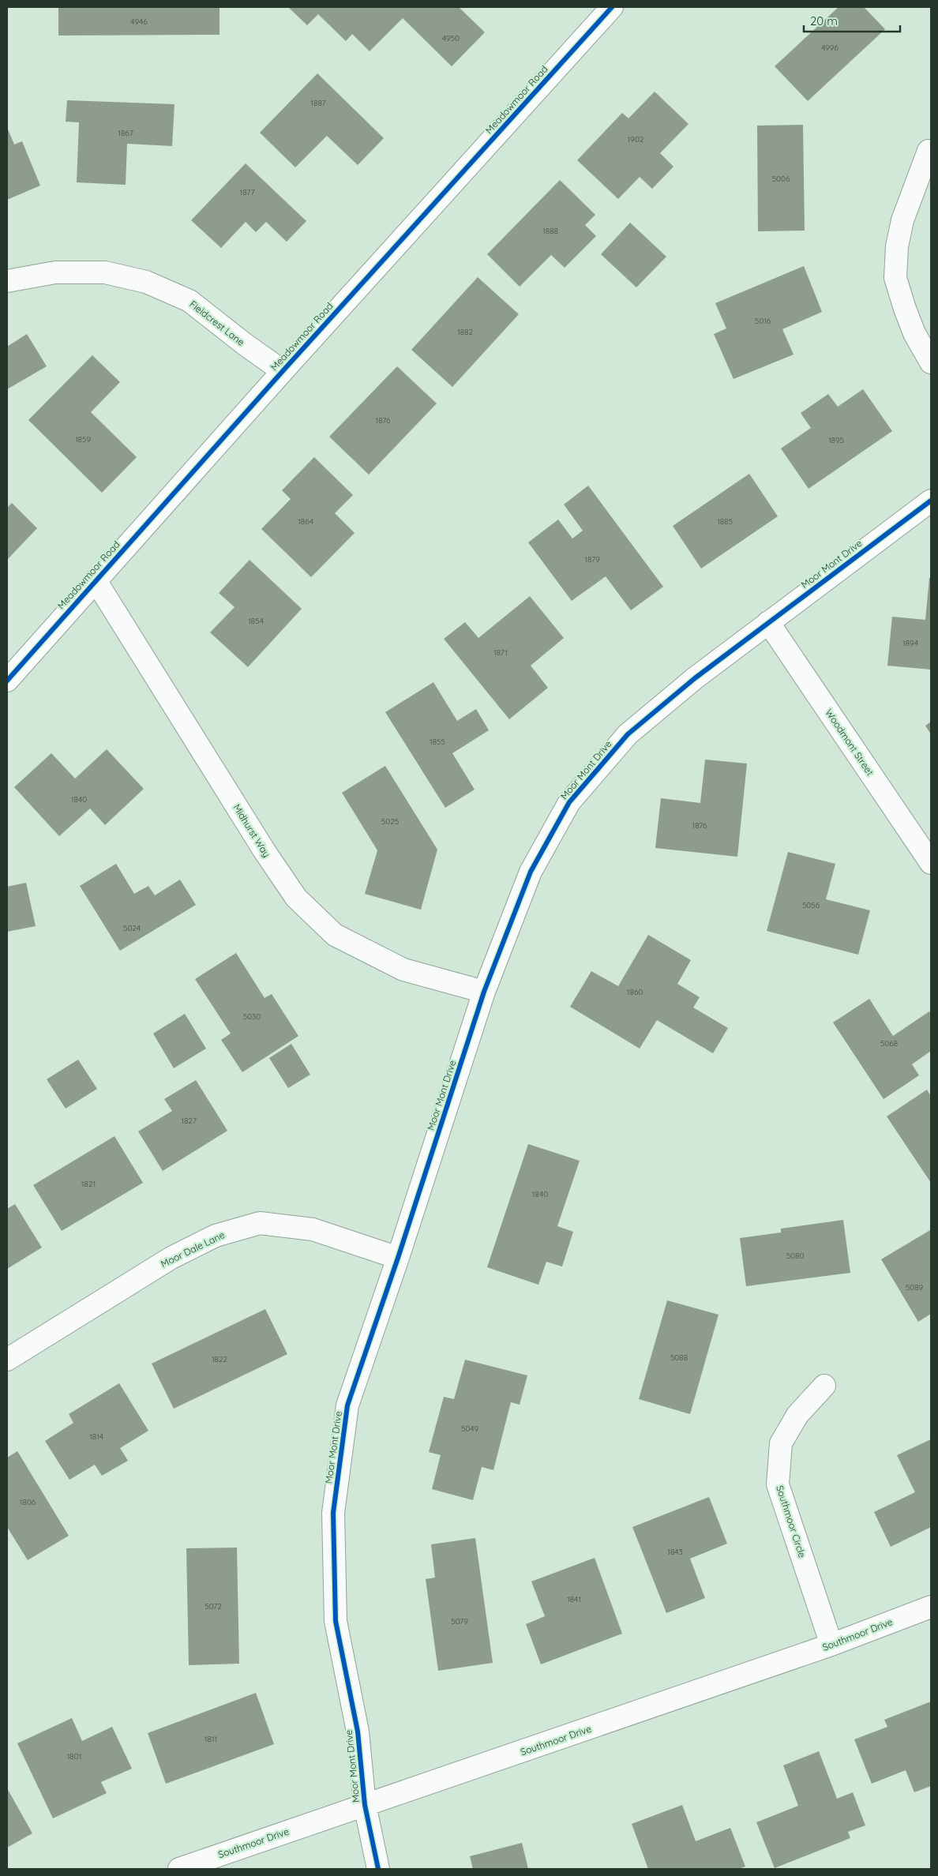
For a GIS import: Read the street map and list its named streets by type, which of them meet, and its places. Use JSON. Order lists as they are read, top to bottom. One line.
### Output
{"streets":{"street":["Meadowmoor Road","Fieldcrest Lane","Moor Mont Drive","Woodmont Street","Midhurst Way","Moor Dale Lane","Southmoor Circle","Southmoor Drive"]},"crossings":[["Meadowmoor Road","Fieldcrest Lane"],["Meadowmoor Road","Midhurst Way"],["Moor Mont Drive","Woodmont Street"],["Moor Mont Drive","Midhurst Way"],["Moor Mont Drive","Moor Dale Lane"],["Moor Mont Drive","Southmoor Drive"],["Southmoor Circle","Southmoor Drive"]],"house_numbers":["4946","4950","4996","1887","1867","1902","5006","1877","1888","5016","1882","1876","1859","1895","1864","1885","1879","1854","1894","1871","1855","1840","5025","1876","5056","5024","1860","5030","5068","1827","1821","1840","5080","5089","5088","1822","5049","1814","1806","1843","1841","5072","5079","1811","1801"],"scale_bar":"20 m"}
